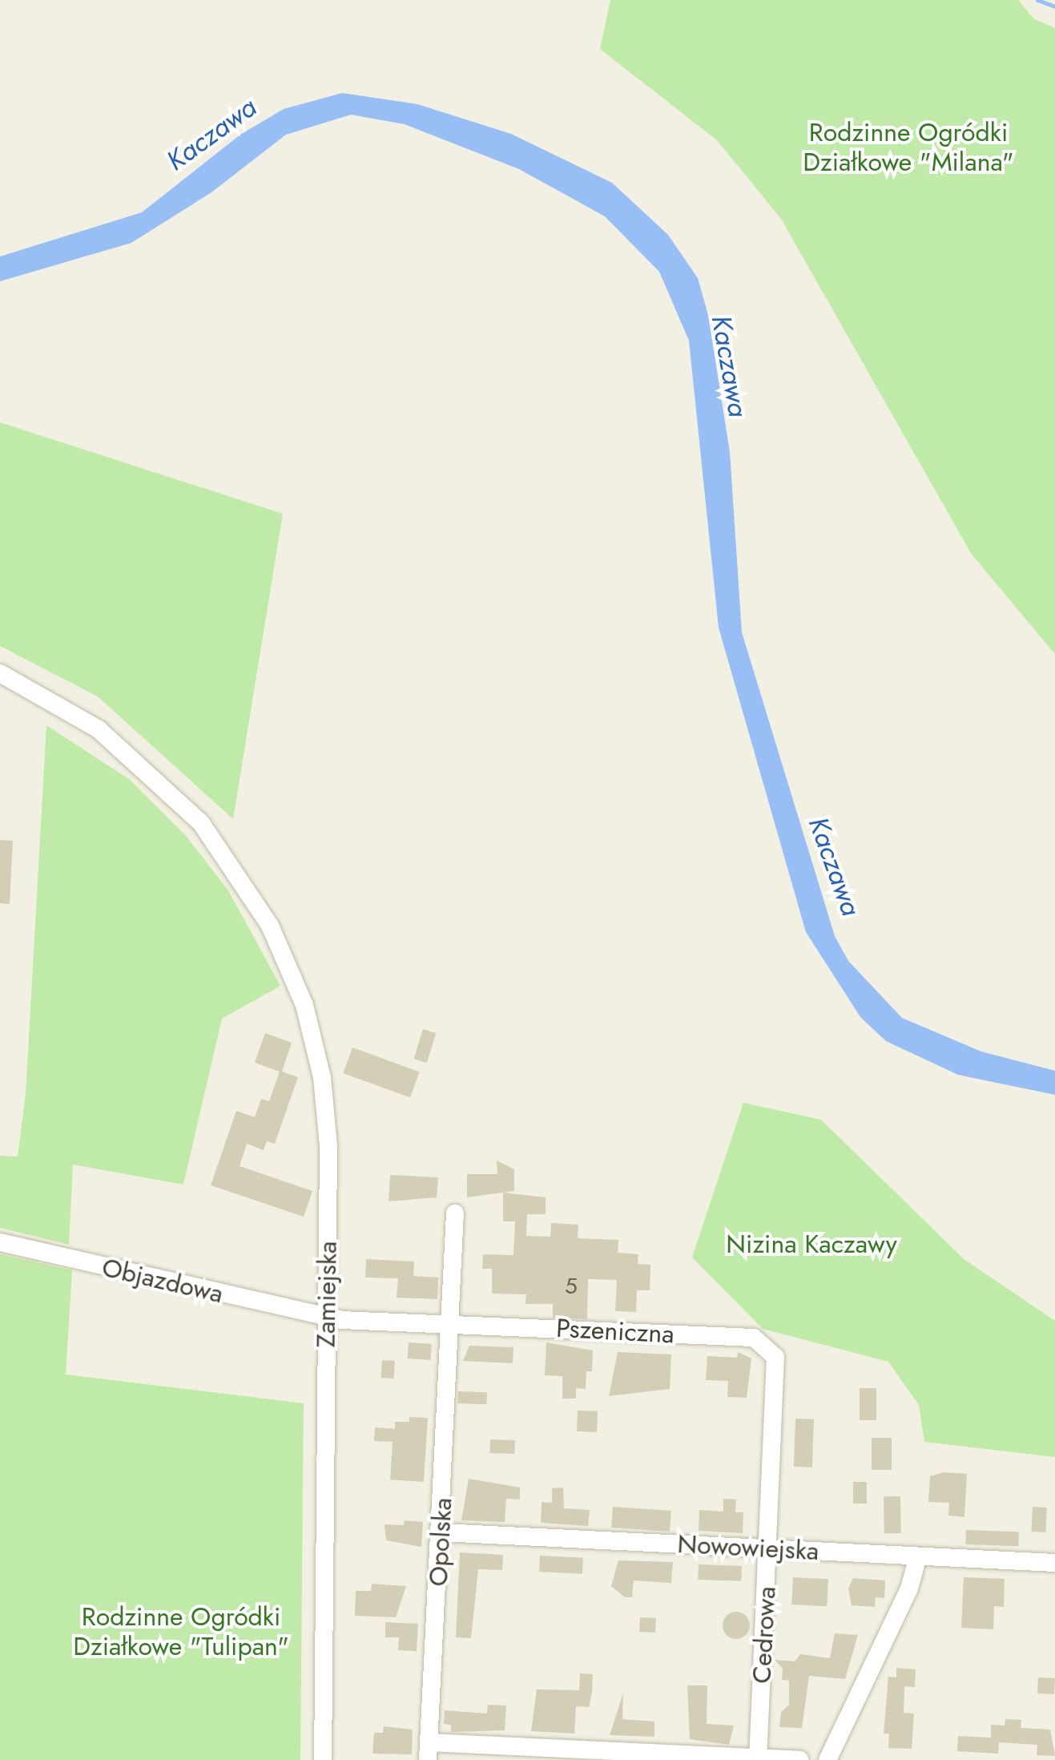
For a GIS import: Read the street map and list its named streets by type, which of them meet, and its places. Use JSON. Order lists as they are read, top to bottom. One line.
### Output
{"streets":{"street":["Objazdowa","Zamiejska","Pszeniczna","Opolska","Nowowiejska","Cedrowa"]},"crossings":[["Objazdowa","Zamiejska"],["Objazdowa","Pszeniczna"],["Zamiejska","Pszeniczna"],["Pszeniczna","Opolska"],["Pszeniczna","Cedrowa"],["Opolska","Nowowiejska"],["Nowowiejska","Cedrowa"]],"water":["Kaczawa"],"parks":["Rodzinne Ogródki Działkowe \"Milana\"","Nizina Kaczawy","Rodzinne Ogródki Działkowe \"Tulipan\""],"house_numbers":["5"]}
